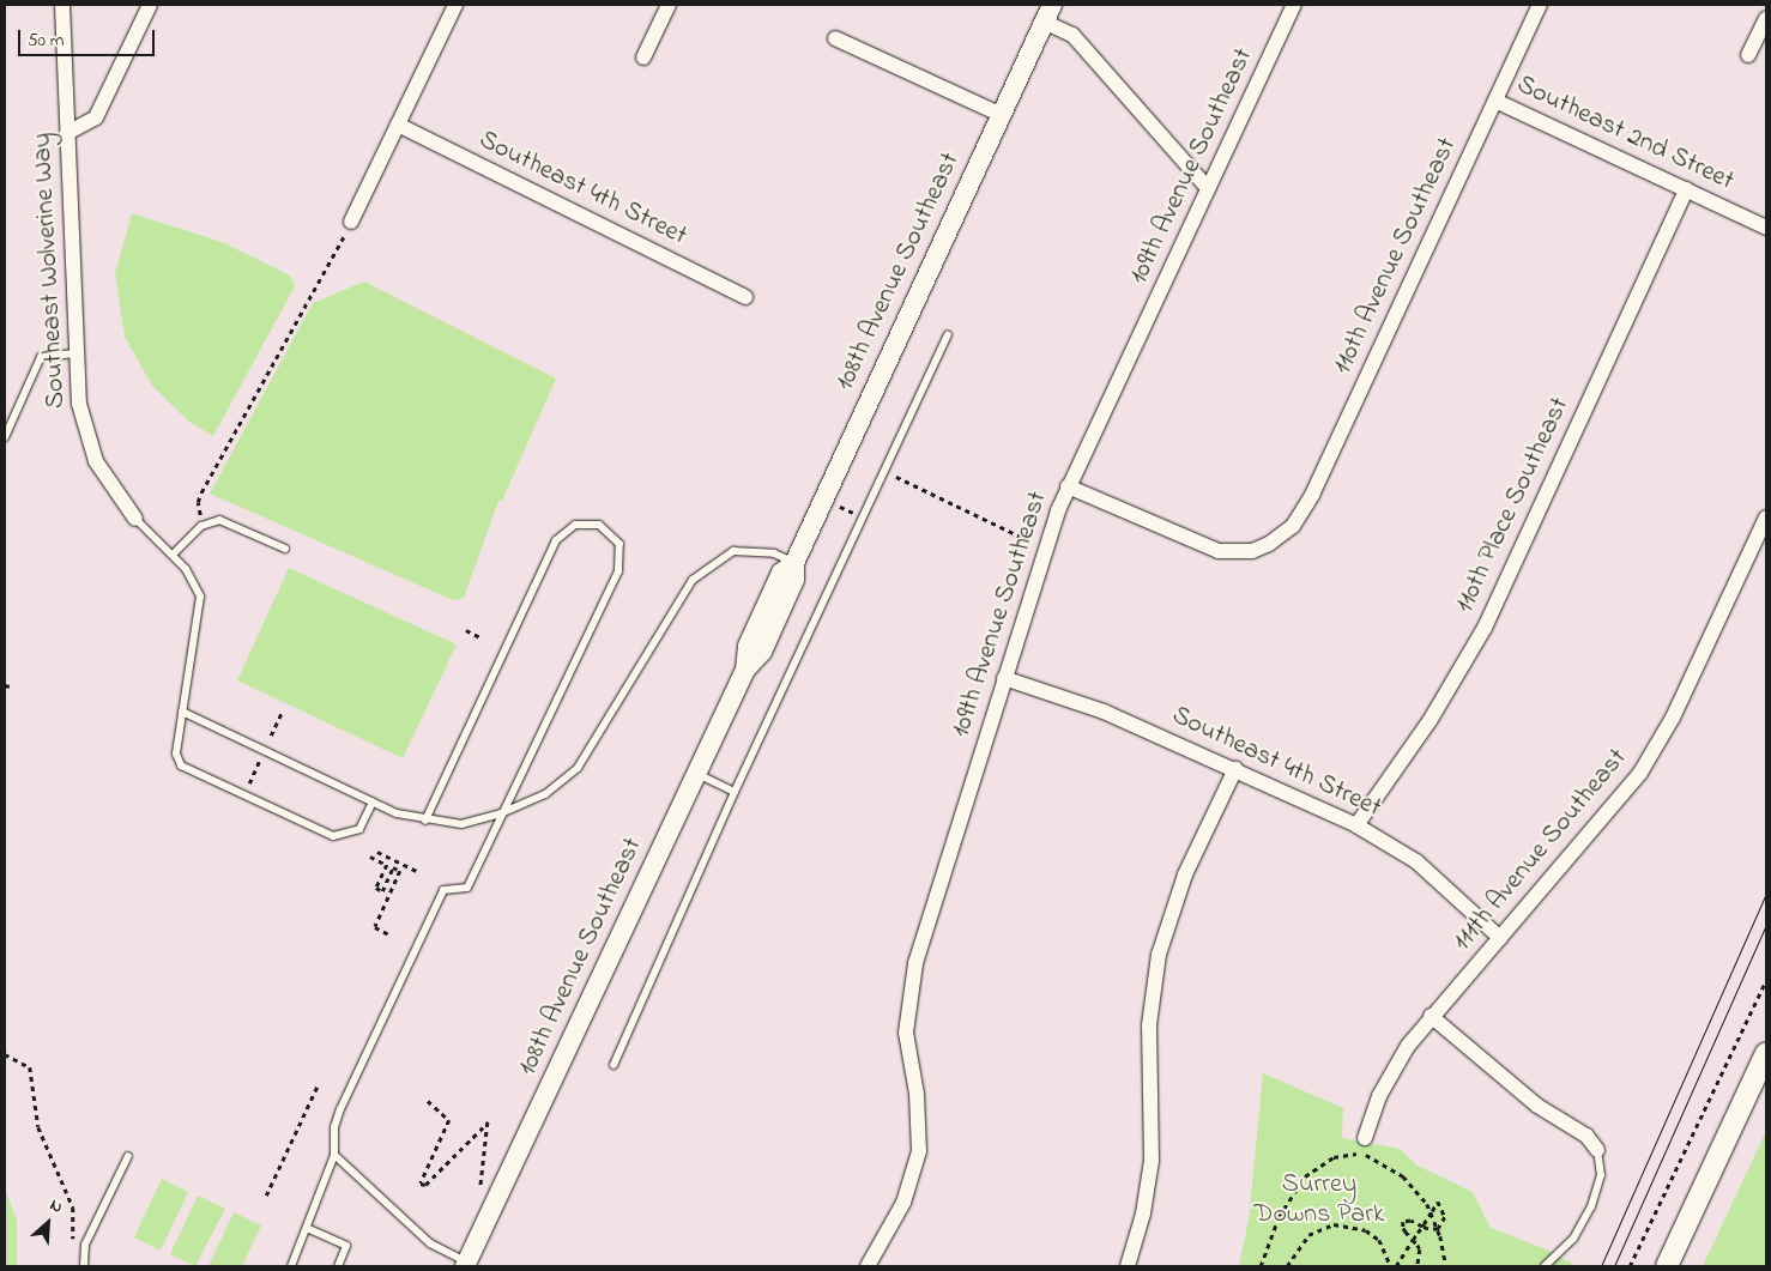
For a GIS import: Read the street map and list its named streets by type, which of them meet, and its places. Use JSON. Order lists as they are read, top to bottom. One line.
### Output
{"streets":{"street":["Southeast 2nd Street","109th Avenue Southeast","Southeast 4th Street","110th Avenue Southeast","Southeast Wolverine Way","108th Avenue Southeast","110th Place Southeast","111th Avenue Southeast"]},"crossings":[["Southeast 2nd Street","110th Avenue Southeast"],["Southeast 2nd Street","110th Place Southeast"],["109th Avenue Southeast","Southeast 4th Street"],["109th Avenue Southeast","110th Avenue Southeast"],["Southeast 4th Street","110th Place Southeast"],["Southeast 4th Street","111th Avenue Southeast"]],"parks":["Surrey Downs Park"],"scale_bar":"50 m","north":"top right"}
